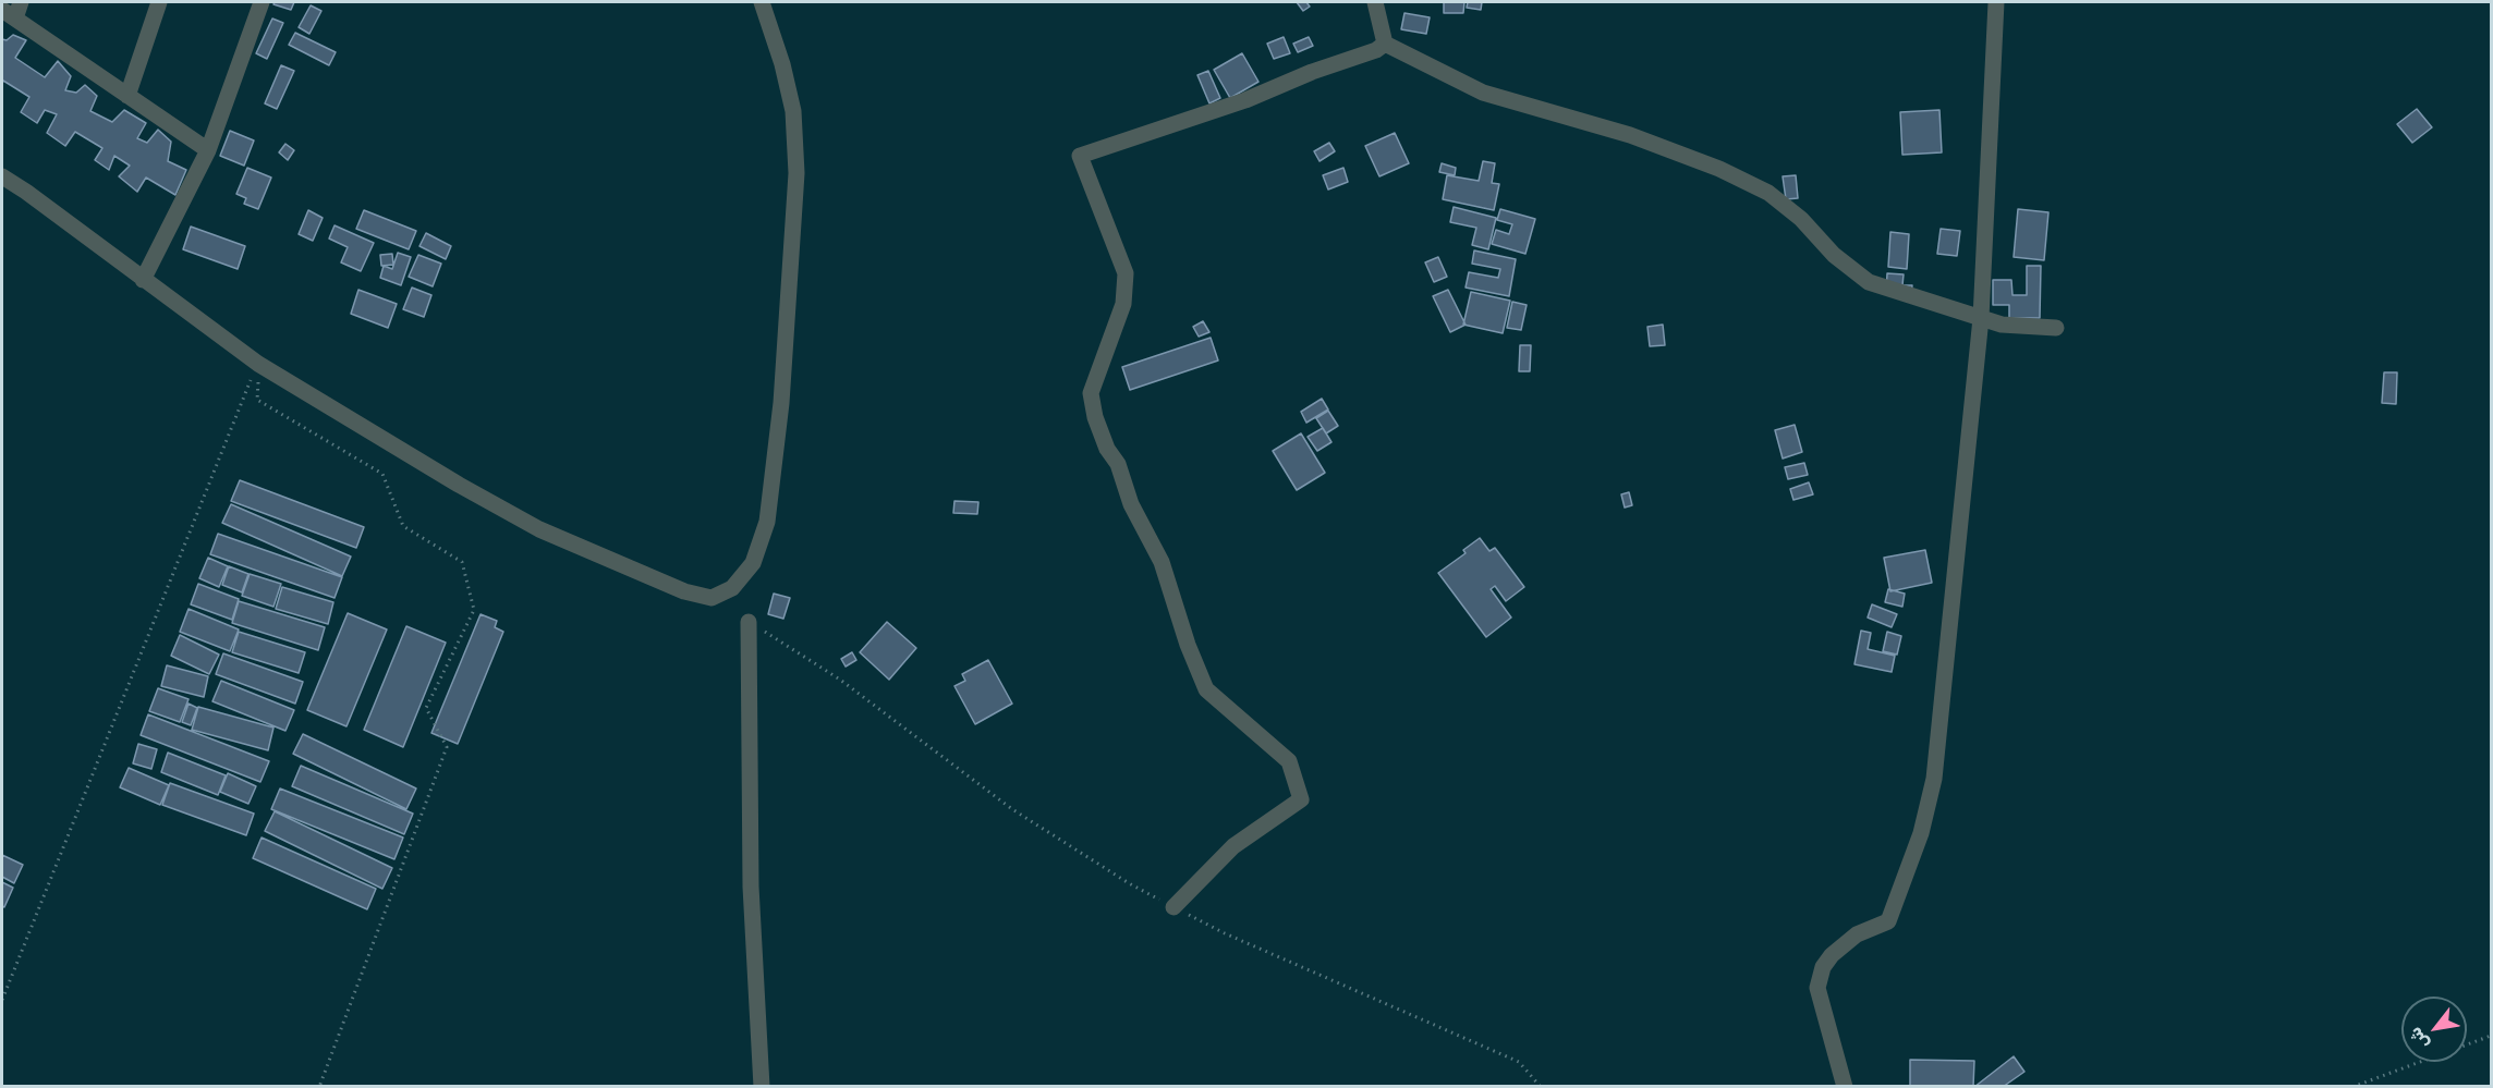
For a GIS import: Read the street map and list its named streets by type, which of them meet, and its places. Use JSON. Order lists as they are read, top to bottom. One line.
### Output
{"north":"bottom left"}
